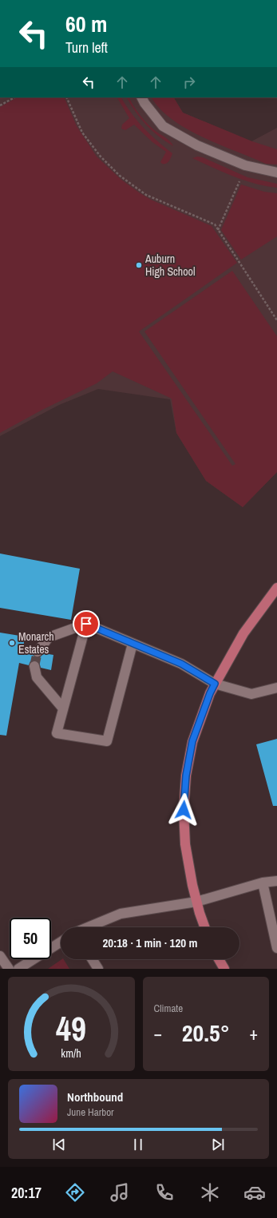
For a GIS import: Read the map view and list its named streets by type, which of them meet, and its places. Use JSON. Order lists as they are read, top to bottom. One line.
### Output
{"places":["Auburn High School","Monarch Estates"],"page":{"turn":["60 m","Turn left"],"limit":"50","trip":"20:18 · 1 min · 120 m","tile":"Climate","heat":["−","20.5°","+"],"song":["Northbound","June Harbor"],"tabs":"20:17","gauge":["49","km/h"]}}
